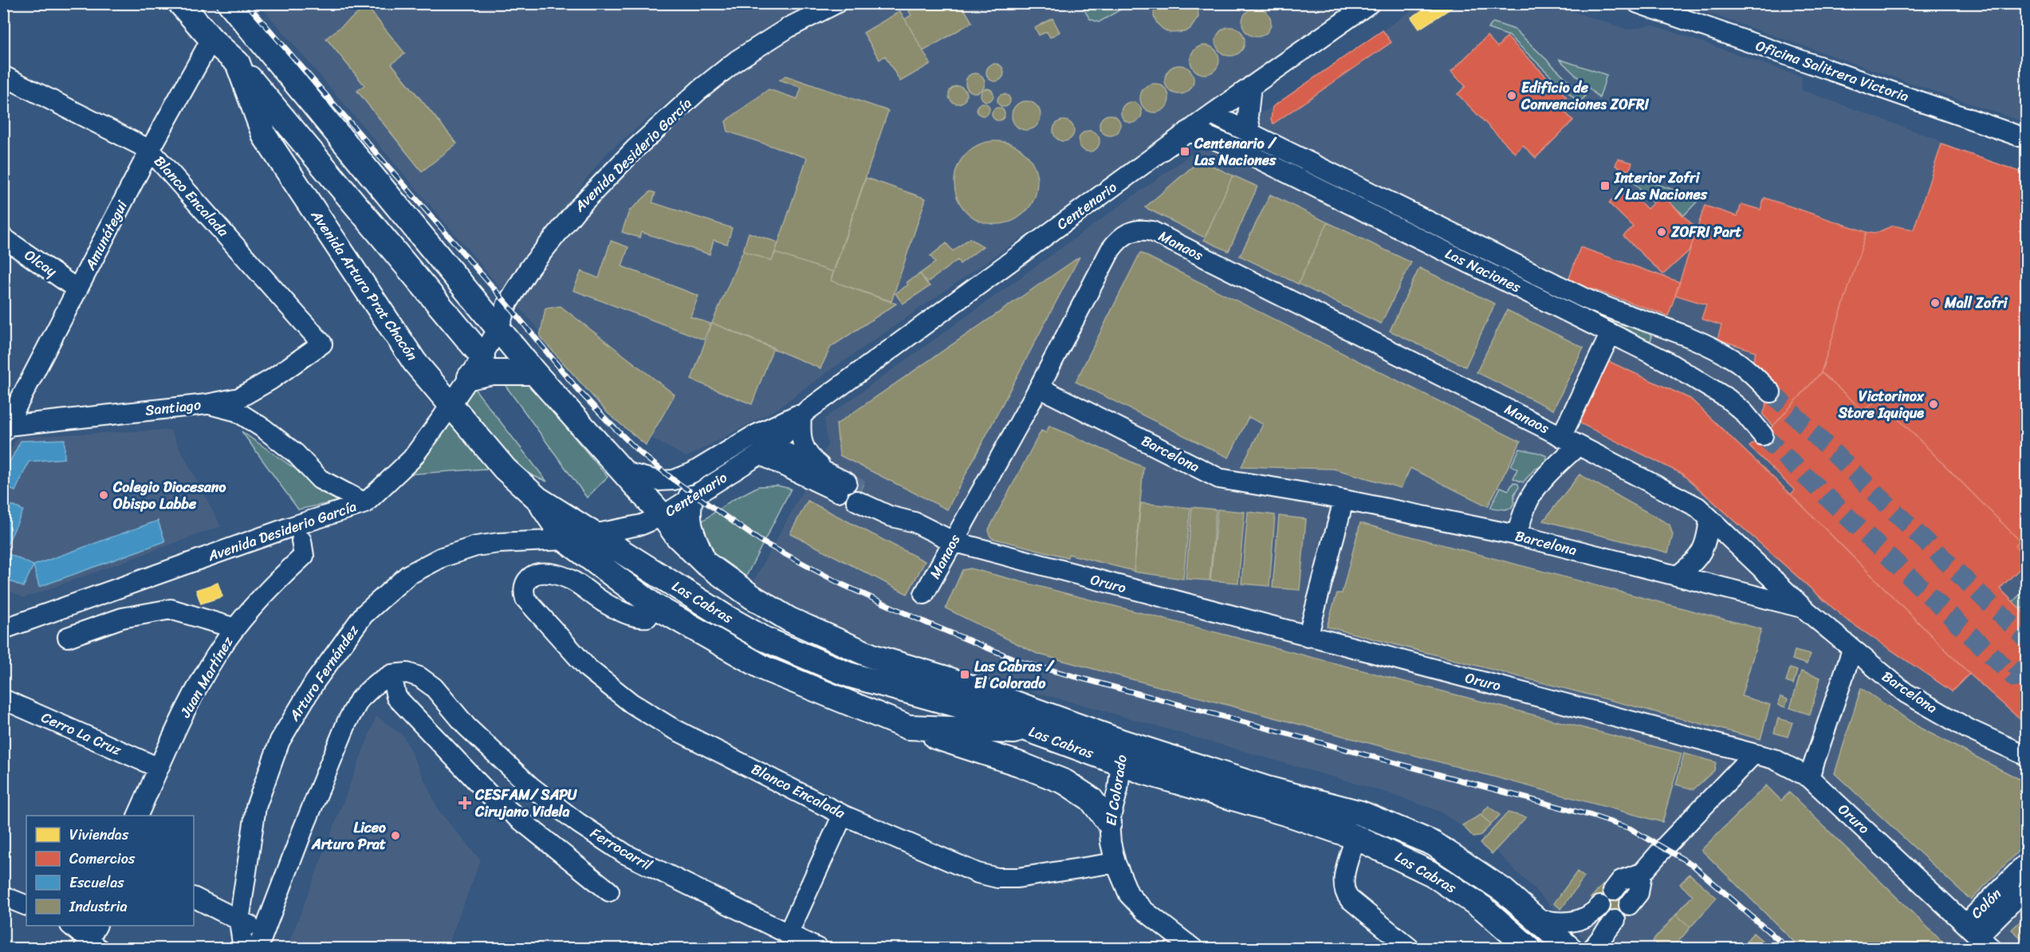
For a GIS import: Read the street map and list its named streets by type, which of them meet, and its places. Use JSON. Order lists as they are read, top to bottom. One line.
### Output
{"streets":{"main road":["Avenida Arturo Prat Chacón","Las Cabras"],"street":["Oficina Salitrera Victoria","Avenida Desiderio García","Blanco Encalada","Centenario","Amunátegui","Manaos","Olcay","Las Naciones","Santiago","Barcelona","Oruro","Arturo Fernández","Juan Martínez","Cerro La Cruz","El Colorado","Ferrocarril","Colón"]},"crossings":[["Avenida Desiderio García","Avenida Arturo Prat Chacón"],["Blanco Encalada","Amunátegui"],["Blanco Encalada","Santiago"],["Blanco Encalada","El Colorado"],["Centenario","Las Naciones"],["Centenario","Avenida Arturo Prat Chacón"],["Centenario","Oruro"],["Centenario","Las Cabras"],["Centenario","Arturo Fernández"],["Amunátegui","Olcay"],["Amunátegui","Avenida Arturo Prat Chacón"],["Amunátegui","Santiago"],["Manaos","Barcelona"],["Manaos","Oruro"],["Avenida Arturo Prat Chacón","Las Cabras"],["Oruro","Colón"],["Las Cabras","El Colorado"],["Juan Martínez","Cerro La Cruz"]],"places":{"other":["Edificio de Convenciones ZOFRI","ZOFRI Part","Mall Zofri","Victorinox Store Iquique","Colegio Diocesano Obispo Labbe","Liceo Arturo Prat"],"transit":["Centenario / Las Naciones","Interior Zofri / Las Naciones","Las Cabras / El Colorado"],"health":["CESFAM/ SAPU Cirujano Videla"]},"legend":["Viviendas","Comercios","Escuelas","Industria"]}
